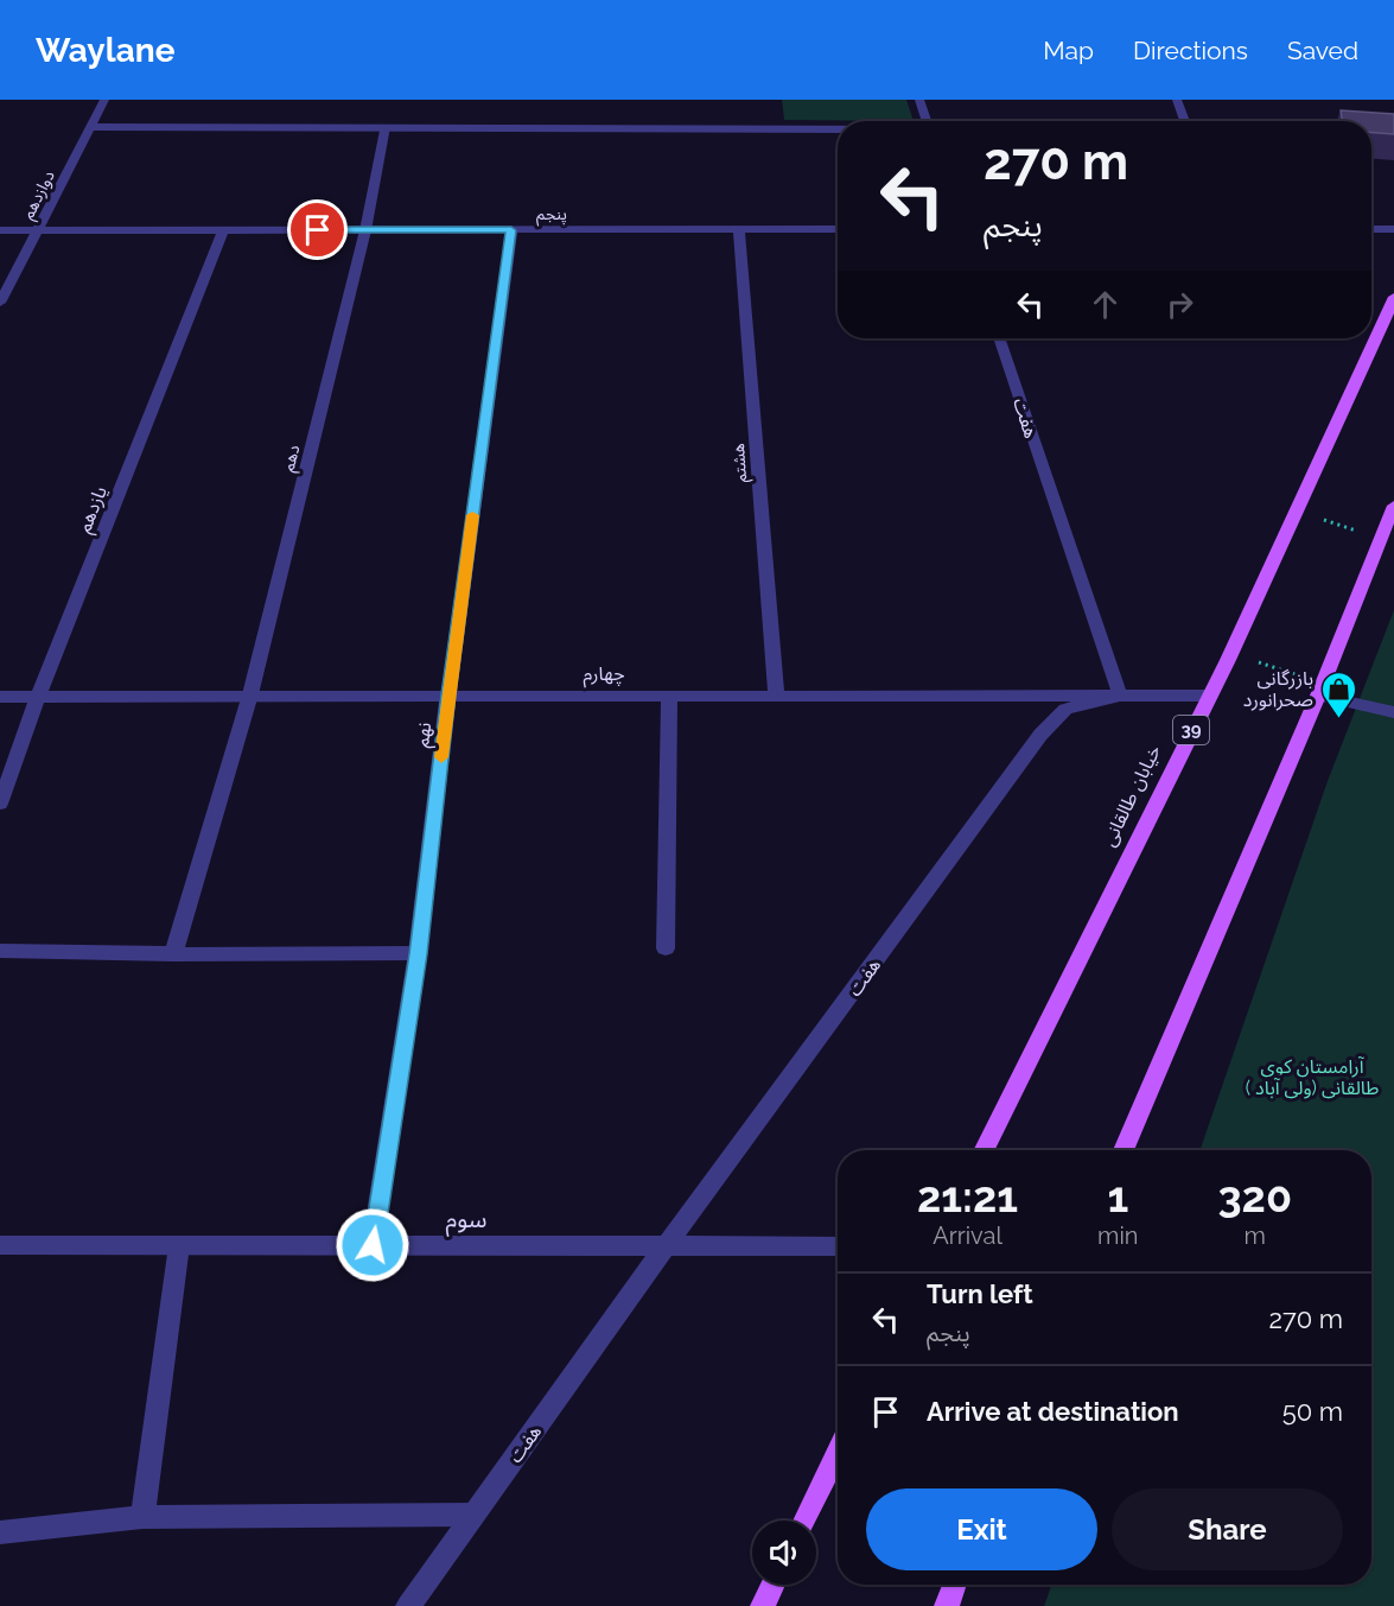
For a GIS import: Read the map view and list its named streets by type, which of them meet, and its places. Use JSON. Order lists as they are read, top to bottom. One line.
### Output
{"streets":{"main road":["39","خیابان طالقانی"],"street":["دوازدهم","پنجم","هفت","دهم","هشتم","یازدهم","چهارم","نهم","سوم"]},"crossings":[["دوازدهم","پنجم"],["پنجم","دهم"],["پنجم","هشتم"],["پنجم","یازدهم"],["پنجم","نهم"],["هفت","چهارم"],["هفت","سوم"],["دهم","چهارم"],["هشتم","چهارم"],["یازدهم","چهارم"],["چهارم","نهم"],["چهارم","خیابان طالقانی"],["نهم","سوم"]],"parks":["آرامستان کوی طالقانی (ولی آباد )"],"places":{"shop":["بازرگانی صحرانورد"]},"page":{"header":"Waylane","nav":["Map","Directions","Saved"],"turn":["270 m","پنجم"],"eta":["21:21","Arrival","1","min","320","m"],"list":[{"name":"Turn left","note":"پنجم","value":"270 m"},{"name":"Arrive at destination","value":"50 m"}],"buttons":["Exit","Share"]}}
